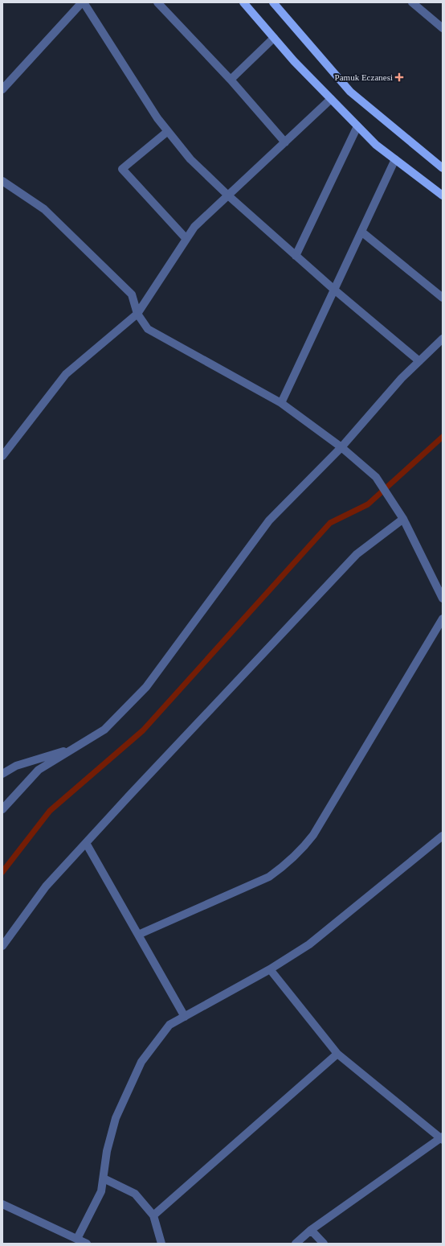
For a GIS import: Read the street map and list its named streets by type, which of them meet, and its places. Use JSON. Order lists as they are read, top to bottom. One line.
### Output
{"places":{"health":["Pamuk Eczanesi"]}}
